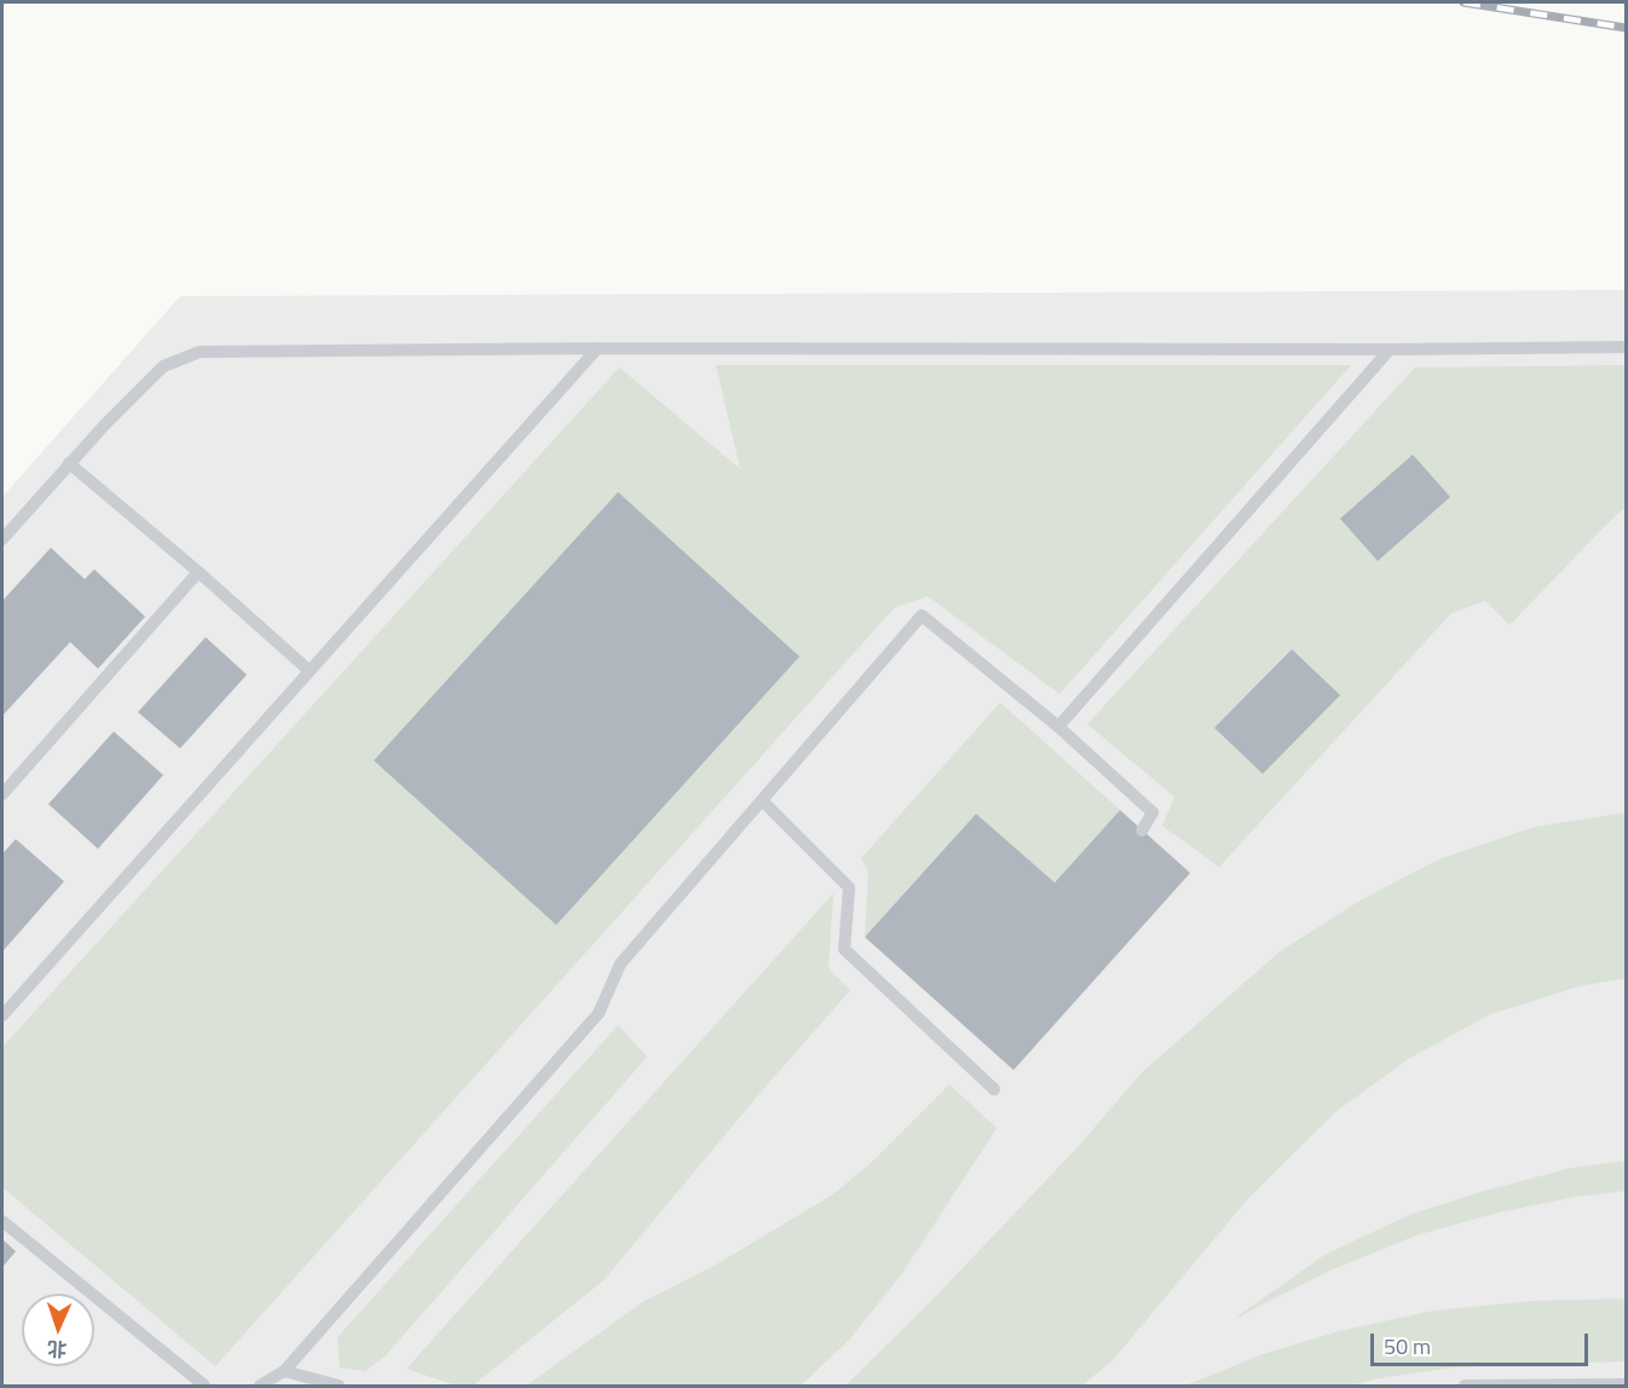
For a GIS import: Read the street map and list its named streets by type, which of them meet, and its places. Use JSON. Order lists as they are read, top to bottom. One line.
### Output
{"scale_bar":"50 m","north":"bottom"}
